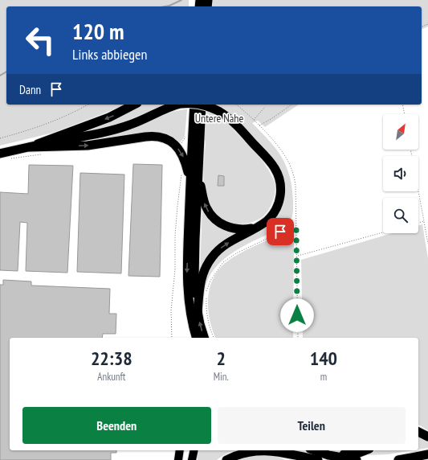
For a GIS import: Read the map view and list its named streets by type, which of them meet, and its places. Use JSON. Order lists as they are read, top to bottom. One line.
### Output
{"parks":["Untere Nahe"],"north":"top right","page":{"turn":["120 m","Links abbiegen"],"then":"Dann","eta":["22:38","Ankunft","2","Min.","140","m"],"buttons":["Beenden","Teilen"]}}
